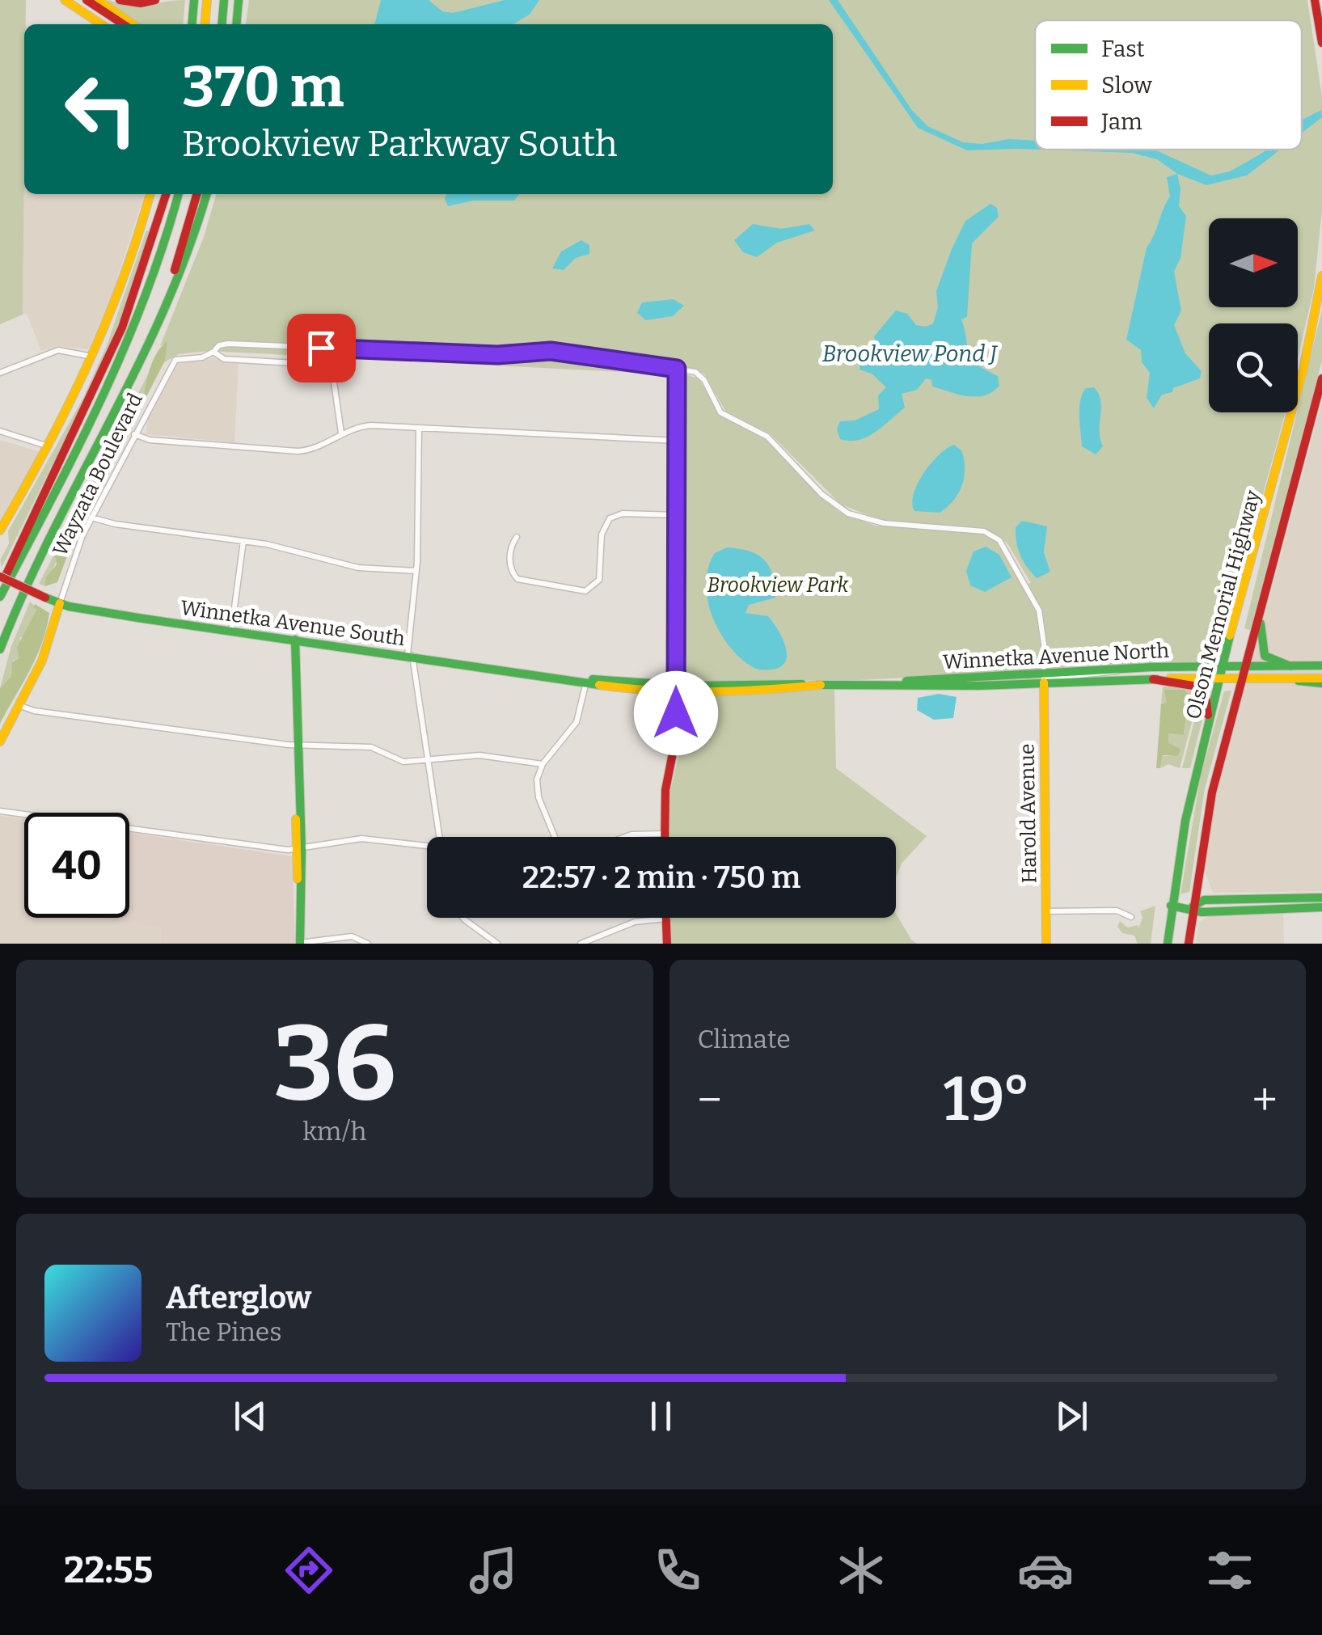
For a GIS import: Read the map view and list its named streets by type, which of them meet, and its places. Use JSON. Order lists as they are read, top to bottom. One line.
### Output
{"streets":{"main road":["Wayzata Boulevard","Olson Memorial Highway","Winnetka Avenue South","Winnetka Avenue North","Harold Avenue"]},"crossings":[["Wayzata Boulevard","Winnetka Avenue South"],["Olson Memorial Highway","Winnetka Avenue North"],["Winnetka Avenue South","Winnetka Avenue North"],["Winnetka Avenue North","Harold Avenue"]],"water":["Brookview Pond J"],"parks":["Brookview Park"],"legend":["Fast","Slow","Jam"],"north":"right","page":{"turn":["370 m","Brookview Parkway South"],"limit":"40","trip":"22:57 · 2 min · 750 m","tile":[["36","km/h"],"Climate"],"heat":["−","19°","+"],"song":["Afterglow","The Pines"],"tabs":"22:55"}}
